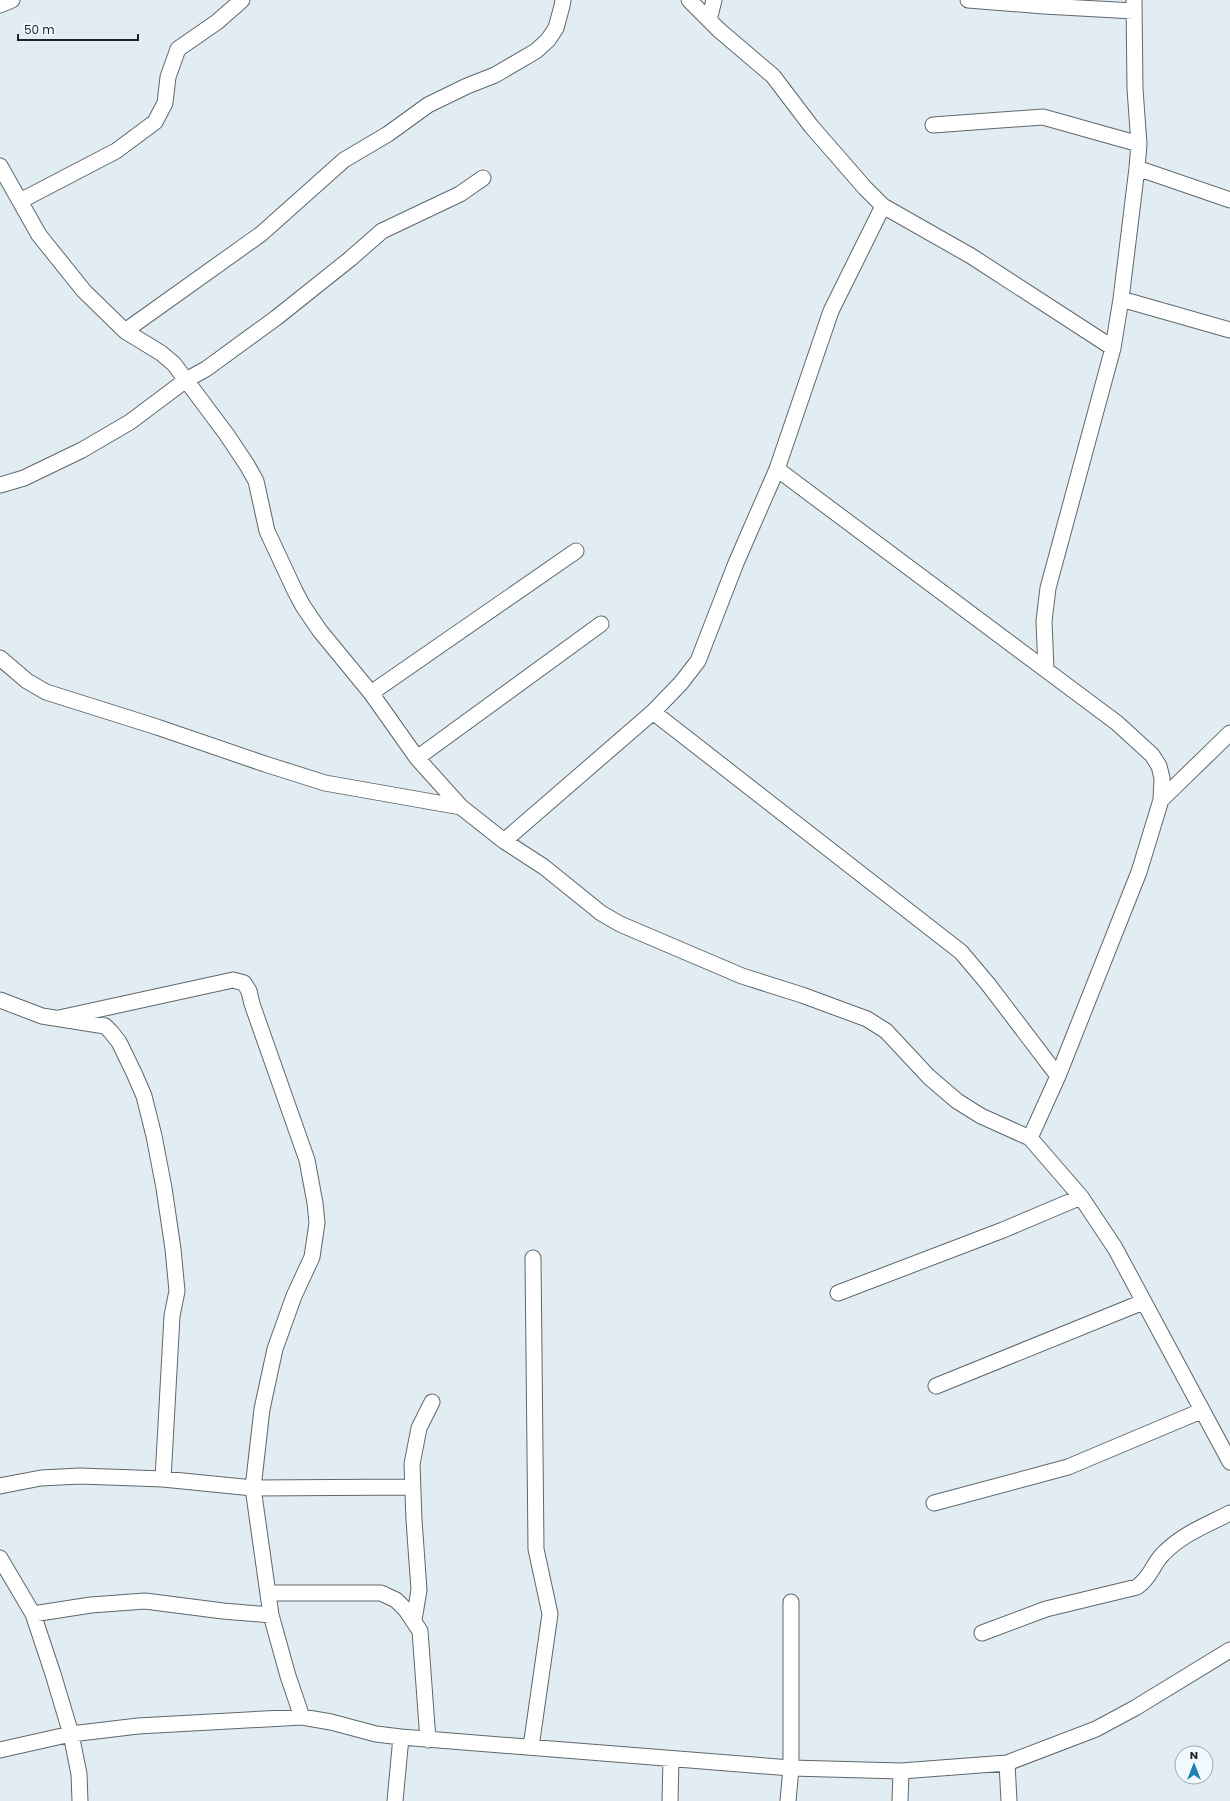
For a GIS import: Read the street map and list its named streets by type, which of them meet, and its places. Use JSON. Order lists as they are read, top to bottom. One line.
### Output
{"scale_bar":"50 m","north":"top"}
